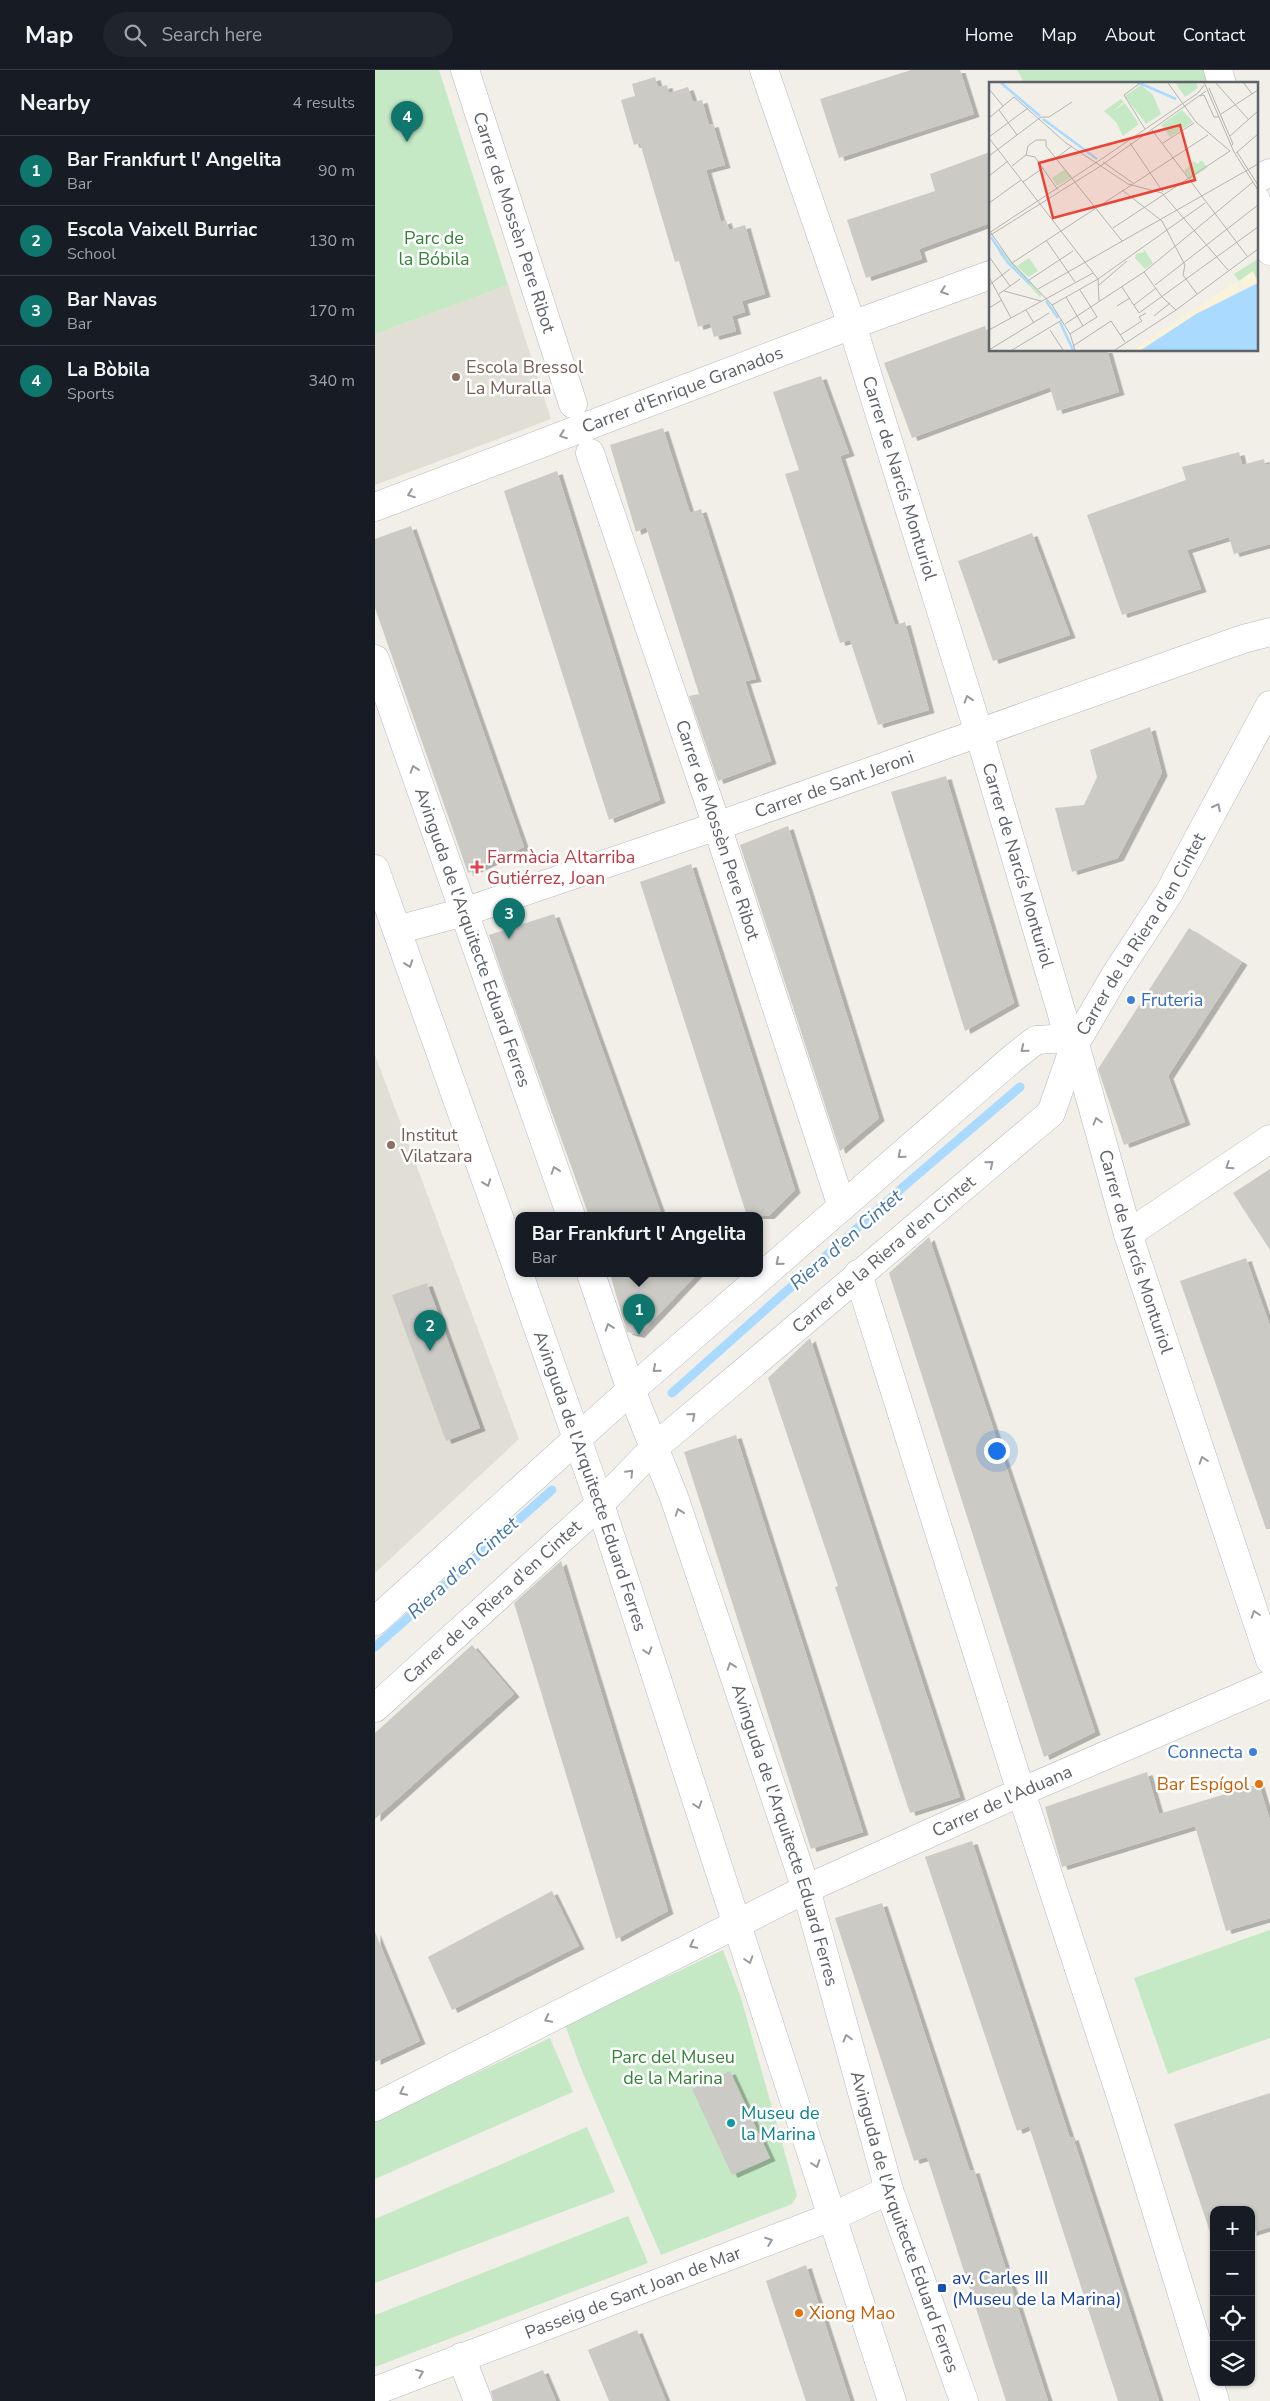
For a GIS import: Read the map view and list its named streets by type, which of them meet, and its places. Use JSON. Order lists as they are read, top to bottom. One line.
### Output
{"streets":{"street":["Carrer de Mossèn Pere Ribot","Carrer d'Enrique Granados","Carrer de Narcís Monturiol","Carrer de Sant Jeroni","Carrer de la Riera d'en Cintet","Avinguda de l'Arquitecte Eduard Ferres","Carrer de l'Aduana","Passeig de Sant Joan de Mar"]},"crossings":[["Carrer de Mossèn Pere Ribot","Carrer de Sant Jeroni"],["Carrer de Mossèn Pere Ribot","Carrer de la Riera d'en Cintet"],["Carrer d'Enrique Granados","Carrer de Narcís Monturiol"],["Carrer de Narcís Monturiol","Carrer de Sant Jeroni"],["Carrer de Narcís Monturiol","Carrer de la Riera d'en Cintet"],["Carrer de Sant Jeroni","Avinguda de l'Arquitecte Eduard Ferres"],["Carrer de la Riera d'en Cintet","Avinguda de l'Arquitecte Eduard Ferres"],["Avinguda de l'Arquitecte Eduard Ferres","Carrer de l'Aduana"],["Avinguda de l'Arquitecte Eduard Ferres","Passeig de Sant Joan de Mar"]],"one_way":["Carrer d'Enrique Granados","Carrer de Narcís Monturiol","Passeig de Sant Joan de Mar"],"water":["Riera d'en Cintet"],"parks":["Parc de la Bóbila","Parc del Museu de la Marina"],"places":{"other":["Escola Bressol La Muralla","Fruteria","Institut Vilatzara","Connecta","Bar Espígol","Museu de la Marina","Xiong Mao"],"health":["Farmàcia Altarriba Gutiérrez, Joan"],"transit":["av. Carles III (Museu de la Marina)"]},"page":{"header":"Map","search":"Search here","nav":["Home","Map","About","Contact"],"heading":["Nearby","4 results"],"pins":["4","3","1","2"],"list":[{"mark":"1","name":"Bar Frankfurt l' Angelita","note":"Bar","value":"90 m"},{"mark":"2","name":"Escola Vaixell Burriac","note":"School","value":"130 m"},{"mark":"3","name":"Bar Navas","note":"Bar","value":"170 m"},{"mark":"4","name":"La Bòbila","note":"Sports","value":"340 m"}],"popup":["Bar Frankfurt l' Angelita","Bar"],"map_buttons":["+","−"]}}
